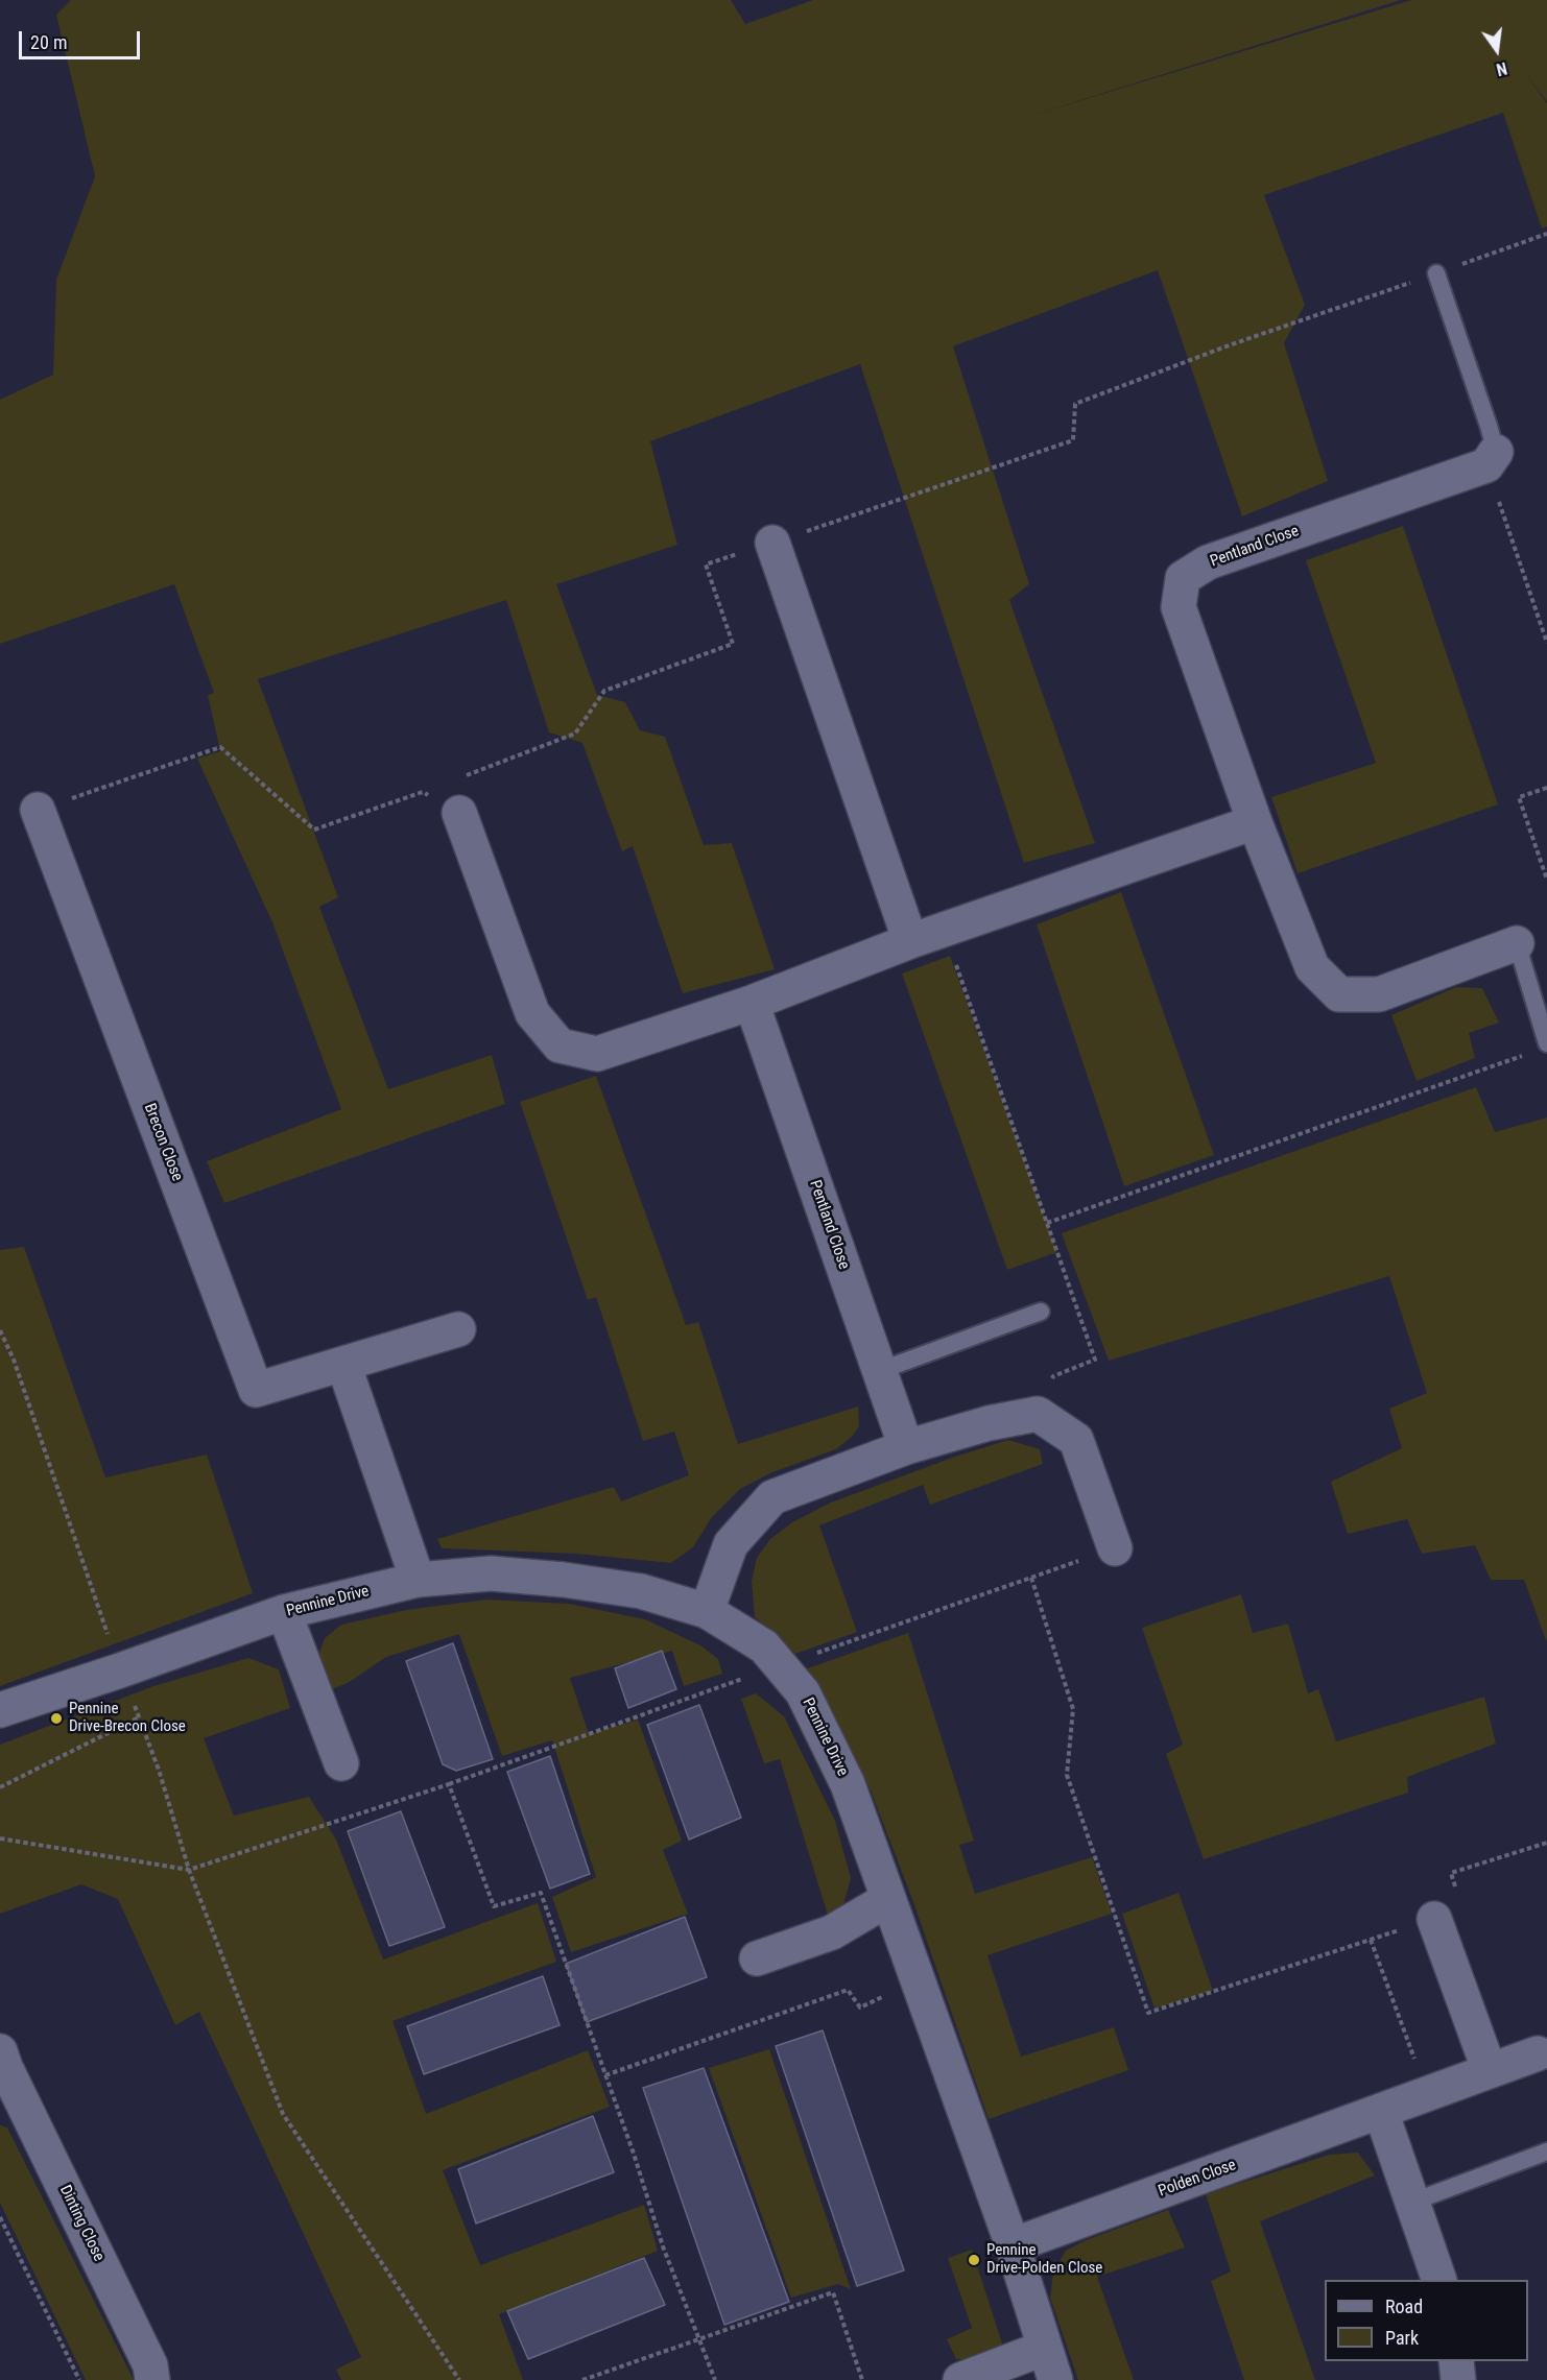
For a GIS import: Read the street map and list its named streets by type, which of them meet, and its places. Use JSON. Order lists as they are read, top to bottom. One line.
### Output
{"streets":{"street":["Pentland Close","Brecon Close","Pennine Drive","Polden Close","Dinting Close"]},"crossings":[["Pennine Drive","Polden Close"]],"places":["Pennine Drive-Brecon Close","Pennine Drive-Polden Close"],"legend":["Road","Park"],"scale_bar":"20 m","north":"bottom"}
